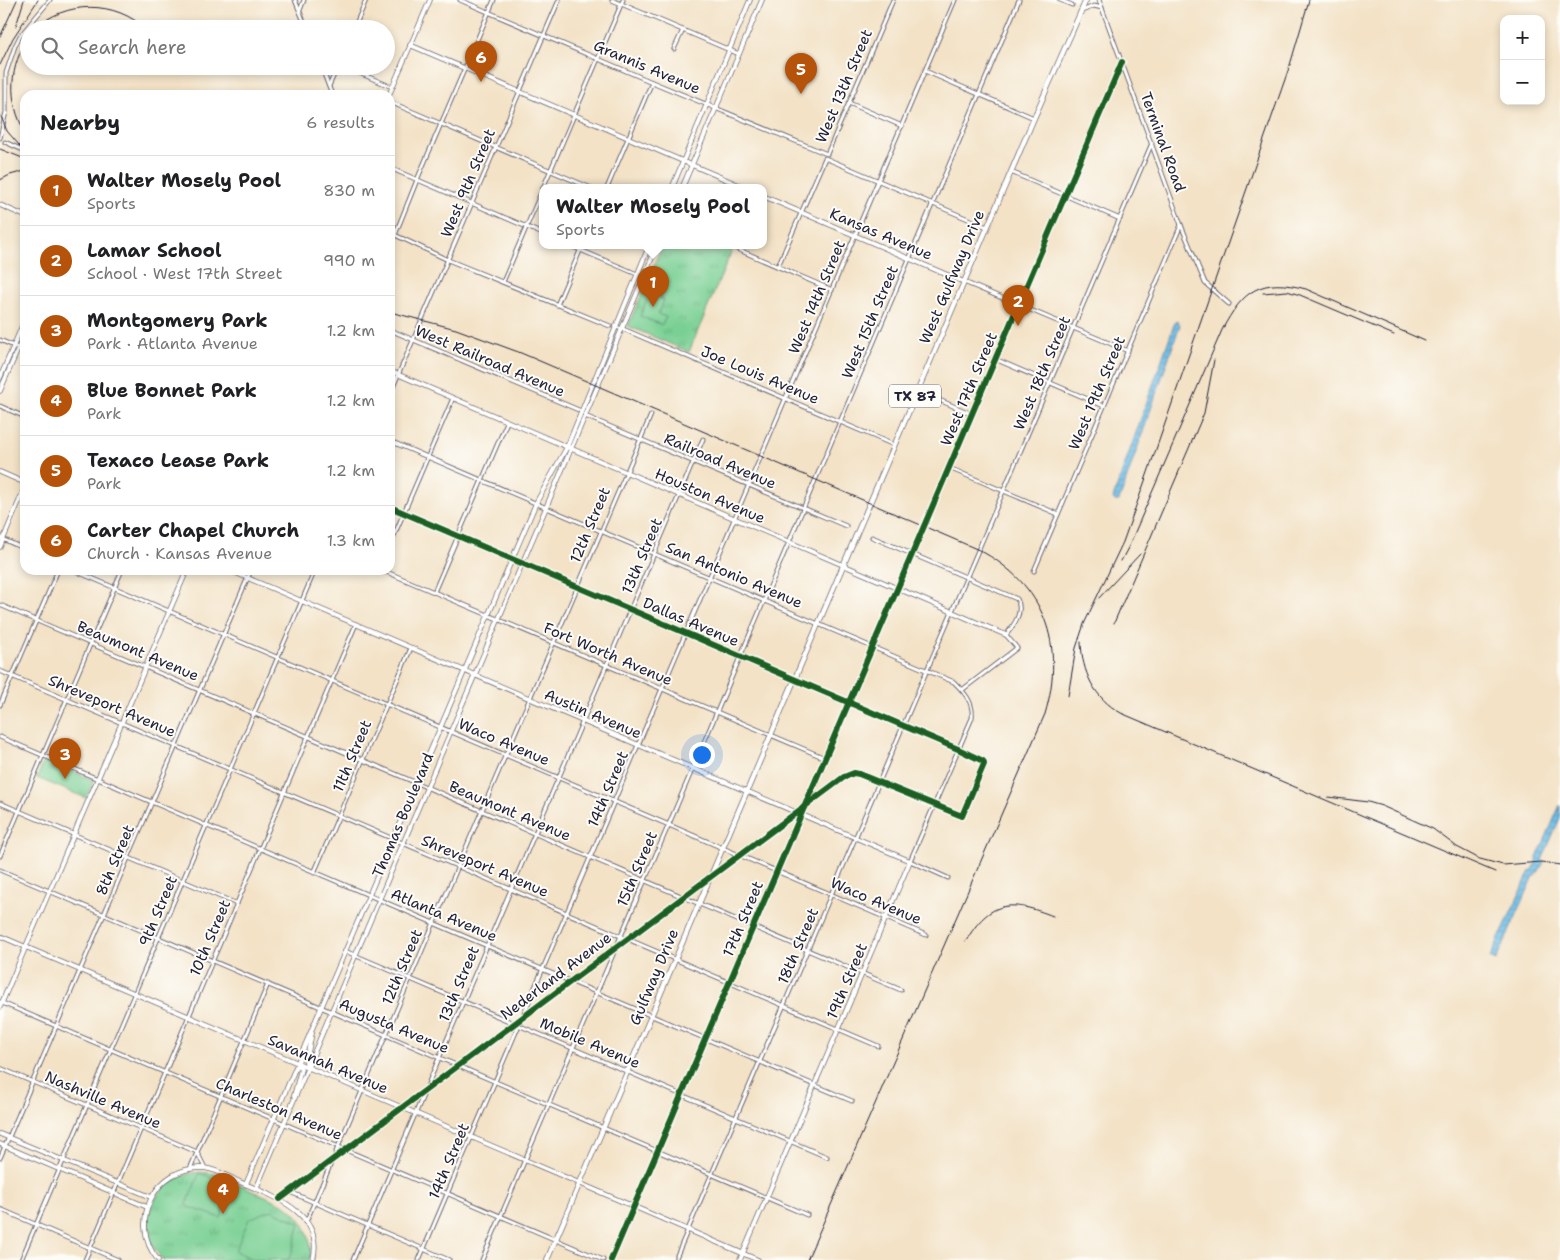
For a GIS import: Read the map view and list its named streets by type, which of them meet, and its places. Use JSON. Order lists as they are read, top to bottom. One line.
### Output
{"streets":{"main road":["West Gulfway Drive","TX 87","Gulfway Drive"],"street":["Grannis Avenue","West 13th Street","Terminal Road","West 9th Street","Kansas Avenue","West 14th Street","West 15th Street","West Railroad Avenue","West 18th Street","Joe Louis Avenue","West 17th Street","West 19th Street","Railroad Avenue","Houston Avenue","12th Street","13th Street","San Antonio Avenue","Dallas Avenue","Beaumont Avenue","Fort Worth Avenue","Shreveport Avenue","Austin Avenue","Waco Avenue","11th Street","14th Street","Thomas Boulevard","8th Street","15th Street","9th Street","Atlanta Avenue","17th Street","10th Street","18th Street","Nederland Avenue","19th Street","Augusta Avenue","Mobile Avenue","Savannah Avenue","Nashville Avenue","Charleston Avenue"]},"crossings":[["Grannis Avenue","West 13th Street"],["Grannis Avenue","West 9th Street"],["Grannis Avenue","West Gulfway Drive"],["Grannis Avenue","West 14th Street"],["Grannis Avenue","West 15th Street"],["West 13th Street","Kansas Avenue"],["Terminal Road","West 18th Street"],["Terminal Road","West 17th Street"],["Terminal Road","West 19th Street"],["West 9th Street","West Railroad Avenue"],["West 9th Street","Joe Louis Avenue"],["West 9th Street","Houston Avenue"],["Kansas Avenue","West Gulfway Drive"],["Kansas Avenue","West 14th Street"],["Kansas Avenue","West 15th Street"],["Kansas Avenue","West 18th Street"],["Kansas Avenue","West 17th Street"],["Kansas Avenue","West 19th Street"],["West Gulfway Drive","Joe Louis Avenue"],["West Gulfway Drive","Houston Avenue"],["West Gulfway Drive","Gulfway Drive"],["West 14th Street","Joe Louis Avenue"],["West 14th Street","Railroad Avenue"],["West 14th Street","Houston Avenue"],["West 14th Street","14th Street"],["West 15th Street","Joe Louis Avenue"],["West 15th Street","Railroad Avenue"],["West 15th Street","Houston Avenue"],["West 15th Street","15th Street"],["West 18th Street","Houston Avenue"],["West 18th Street","18th Street"],["West 17th Street","Houston Avenue"],["West 17th Street","17th Street"],["Railroad Avenue","12th Street"],["Houston Avenue","12th Street"],["Houston Avenue","13th Street"],["Houston Avenue","San Antonio Avenue"],["Houston Avenue","14th Street"],["Houston Avenue","Thomas Boulevard"],["Houston Avenue","15th Street"],["Houston Avenue","17th Street"],["Houston Avenue","18th Street"],["Houston Avenue","Gulfway Drive"],["12th Street","San Antonio Avenue"],["12th Street","Dallas Avenue"],["12th Street","Beaumont Avenue"],["12th Street","Fort Worth Avenue"],["12th Street","Shreveport Avenue"],["12th Street","Austin Avenue"],["12th Street","Waco Avenue"],["12th Street","Atlanta Avenue"],["12th Street","Nederland Avenue"],["12th Street","Augusta Avenue"],["12th Street","Mobile Avenue"],["12th Street","Savannah Avenue"],["12th Street","Charleston Avenue"],["13th Street","San Antonio Avenue"],["13th Street","Dallas Avenue"],["13th Street","Beaumont Avenue"],["13th Street","Fort Worth Avenue"],["13th Street","Shreveport Avenue"],["13th Street","Austin Avenue"],["13th Street","Waco Avenue"],["13th Street","Atlanta Avenue"],["13th Street","Nederland Avenue"],["13th Street","Augusta Avenue"],["13th Street","Mobile Avenue"],["13th Street","Savannah Avenue"],["13th Street","Charleston Avenue"],["San Antonio Avenue","14th Street"],["San Antonio Avenue","Thomas Boulevard"],["San Antonio Avenue","15th Street"],["San Antonio Avenue","17th Street"],["San Antonio Avenue","18th Street"],["San Antonio Avenue","Gulfway Drive"],["San Antonio Avenue","19th Street"],["Dallas Avenue","14th Street"],["Dallas Avenue","Thomas Boulevard"],["Dallas Avenue","15th Street"],["Dallas Avenue","17th Street"],["Dallas Avenue","18th Street"],["Dallas Avenue","Gulfway Drive"],["Dallas Avenue","19th Street"],["Beaumont Avenue","11th Street"],["Beaumont Avenue","14th Street"],["Beaumont Avenue","Thomas Boulevard"],["Beaumont Avenue","8th Street"],["Beaumont Avenue","15th Street"],["Beaumont Avenue","9th Street"],["Beaumont Avenue","17th Street"],["Beaumont Avenue","10th Street"],["Beaumont Avenue","18th Street"],["Beaumont Avenue","Nederland Avenue"],["Beaumont Avenue","Gulfway Drive"],["Beaumont Avenue","19th Street"],["Fort Worth Avenue","14th Street"],["Fort Worth Avenue","Thomas Boulevard"],["Fort Worth Avenue","15th Street"],["Fort Worth Avenue","17th Street"],["Fort Worth Avenue","Gulfway Drive"],["Shreveport Avenue","11th Street"],["Shreveport Avenue","14th Street"],["Shreveport Avenue","Thomas Boulevard"],["Shreveport Avenue","8th Street"],["Shreveport Avenue","15th Street"],["Shreveport Avenue","9th Street"],["Shreveport Avenue","17th Street"],["Shreveport Avenue","10th Street"],["Shreveport Avenue","18th Street"],["Shreveport Avenue","Nederland Avenue"],["Shreveport Avenue","Gulfway Drive"],["Shreveport Avenue","19th Street"],["Austin Avenue","11th Street"],["Austin Avenue","14th Street"],["Austin Avenue","Thomas Boulevard"],["Austin Avenue","8th Street"],["Austin Avenue","15th Street"],["Austin Avenue","9th Street"],["Austin Avenue","17th Street"],["Austin Avenue","10th Street"],["Austin Avenue","18th Street"],["Austin Avenue","Nederland Avenue"],["Austin Avenue","Gulfway Drive"],["Austin Avenue","19th Street"],["Waco Avenue","11th Street"],["Waco Avenue","14th Street"],["Waco Avenue","Thomas Boulevard"],["Waco Avenue","8th Street"],["Waco Avenue","15th Street"],["Waco Avenue","9th Street"],["Waco Avenue","17th Street"],["Waco Avenue","10th Street"],["Waco Avenue","18th Street"],["Waco Avenue","Nederland Avenue"],["Waco Avenue","Gulfway Drive"],["Waco Avenue","19th Street"],["11th Street","Atlanta Avenue"],["14th Street","Atlanta Avenue"],["14th Street","Nederland Avenue"],["14th Street","Augusta Avenue"],["14th Street","Mobile Avenue"],["14th Street","Savannah Avenue"],["14th Street","Charleston Avenue"],["Thomas Boulevard","Atlanta Avenue"],["Thomas Boulevard","Augusta Avenue"],["Thomas Boulevard","Mobile Avenue"],["Thomas Boulevard","Savannah Avenue"],["Thomas Boulevard","Charleston Avenue"],["8th Street","Atlanta Avenue"],["8th Street","Augusta Avenue"],["8th Street","Savannah Avenue"],["8th Street","Nashville Avenue"],["8th Street","Charleston Avenue"],["15th Street","Atlanta Avenue"],["15th Street","Nederland Avenue"],["15th Street","Augusta Avenue"],["15th Street","Mobile Avenue"],["15th Street","Savannah Avenue"],["15th Street","Charleston Avenue"],["9th Street","Atlanta Avenue"],["9th Street","Augusta Avenue"],["9th Street","Savannah Avenue"],["9th Street","Nashville Avenue"],["9th Street","Charleston Avenue"],["Atlanta Avenue","17th Street"],["Atlanta Avenue","10th Street"],["Atlanta Avenue","18th Street"],["Atlanta Avenue","Nederland Avenue"],["Atlanta Avenue","Gulfway Drive"],["Atlanta Avenue","19th Street"],["17th Street","Nederland Avenue"],["17th Street","Augusta Avenue"],["17th Street","Mobile Avenue"],["17th Street","Savannah Avenue"],["10th Street","Augusta Avenue"],["10th Street","Savannah Avenue"],["10th Street","Nashville Avenue"],["10th Street","Charleston Avenue"],["18th Street","Nederland Avenue"],["18th Street","Augusta Avenue"],["18th Street","Mobile Avenue"],["18th Street","Savannah Avenue"],["Nederland Avenue","Gulfway Drive"],["Nederland Avenue","Augusta Avenue"],["Nederland Avenue","Mobile Avenue"],["Nederland Avenue","Savannah Avenue"],["Nederland Avenue","Charleston Avenue"],["Gulfway Drive","Augusta Avenue"],["Gulfway Drive","Mobile Avenue"],["Gulfway Drive","Savannah Avenue"],["Gulfway Drive","Charleston Avenue"],["19th Street","Augusta Avenue"],["19th Street","Mobile Avenue"],["19th Street","Savannah Avenue"]],"page":{"map_buttons":["+","−"],"search":"Search here","pins":["6","5","1","2","3","4"],"heading":["Nearby","6 results"],"list":[{"mark":"1","name":"Walter Mosely Pool","note":"Sports","value":"830 m"},{"mark":"2","name":"Lamar School","note":"School · West 17th Street","value":"990 m"},{"mark":"3","name":"Montgomery Park","note":"Park · Atlanta Avenue","value":"1.2 km"},{"mark":"4","name":"Blue Bonnet Park","note":"Park","value":"1.2 km"},{"mark":"5","name":"Texaco Lease Park","note":"Park","value":"1.2 km"},{"mark":"6","name":"Carter Chapel Church","note":"Church · Kansas Avenue","value":"1.3 km"}],"popup":["Walter Mosely Pool","Sports"]}}
